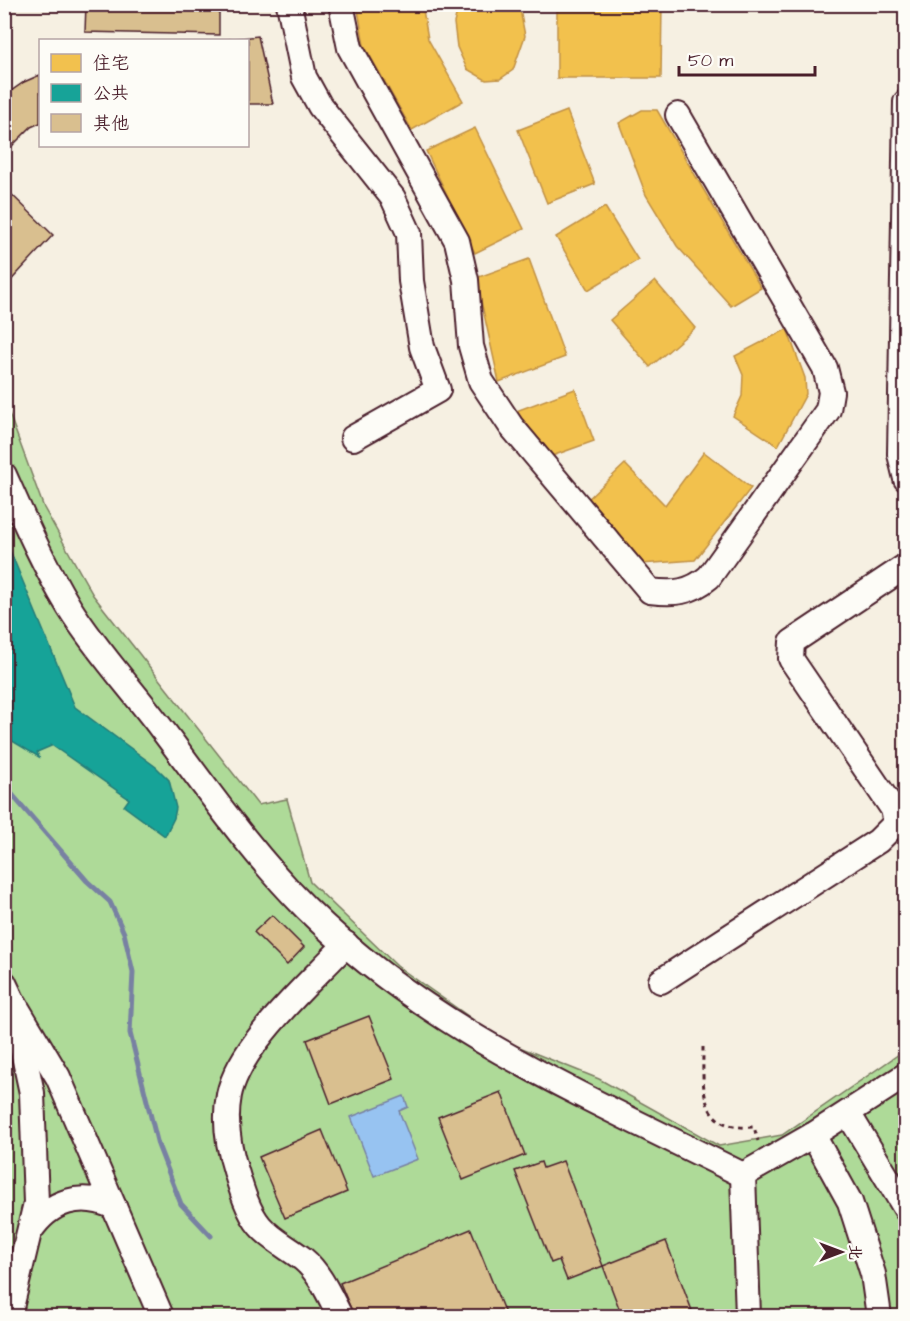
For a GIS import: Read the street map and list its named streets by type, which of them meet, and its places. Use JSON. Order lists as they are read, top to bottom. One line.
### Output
{"legend":["住宅","公共","其他"],"scale_bar":"50 m","north":"right"}
